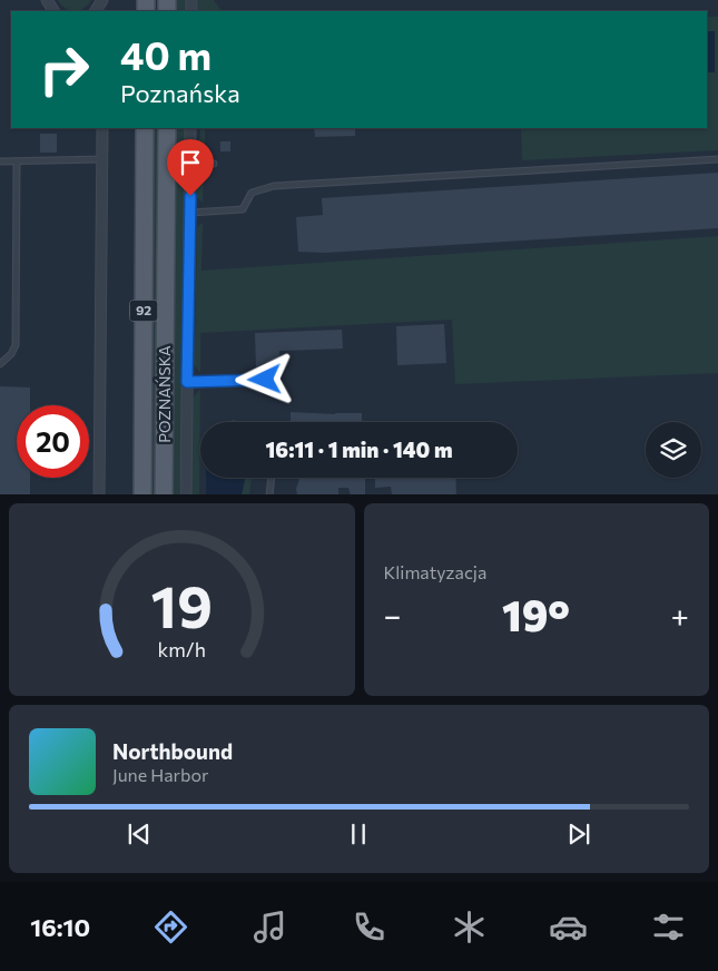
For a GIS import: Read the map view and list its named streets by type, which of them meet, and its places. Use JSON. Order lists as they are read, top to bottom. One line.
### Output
{"streets":{"main road":["92","POZNAŃSKA"]},"page":{"turn":["40 m","Poznańska"],"limit":"20","trip":"16:11 · 1 min · 140 m","tile":"Klimatyzacja","heat":["−","19°","+"],"song":["Northbound","June Harbor"],"tabs":"16:10","gauge":["19","km/h"]}}
